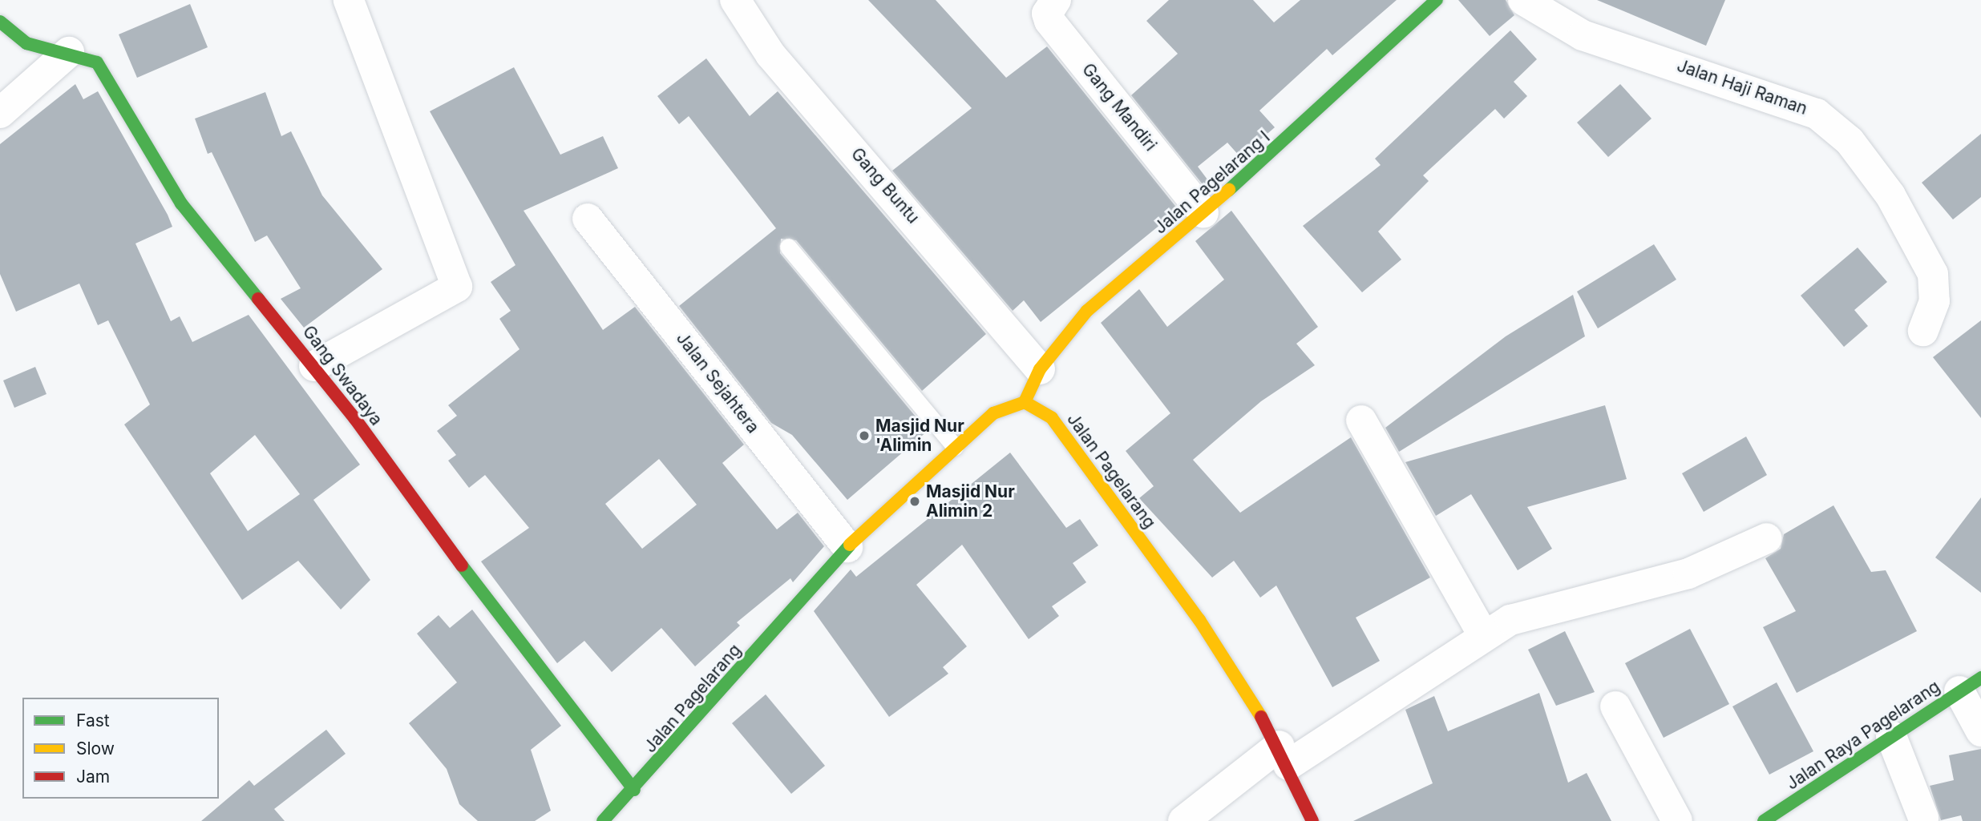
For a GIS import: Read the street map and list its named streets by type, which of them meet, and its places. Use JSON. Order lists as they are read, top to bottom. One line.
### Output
{"streets":{"street":["Jalan Haji Raman","Gang Mandiri","Jalan Pagelarang I","Gang Buntu","Gang Swadaya","Jalan Sejahtera","Jalan Pagelarang","Jalan Raya Pagelarang"]},"crossings":[["Gang Mandiri","Jalan Pagelarang I"],["Jalan Pagelarang I","Gang Buntu"],["Jalan Pagelarang I","Jalan Pagelarang"],["Gang Swadaya","Jalan Pagelarang"],["Jalan Sejahtera","Jalan Pagelarang"]],"places":["Masjid Nur 'Alimin","Masjid Nur Alimin 2"],"legend":["Fast","Slow","Jam"]}
